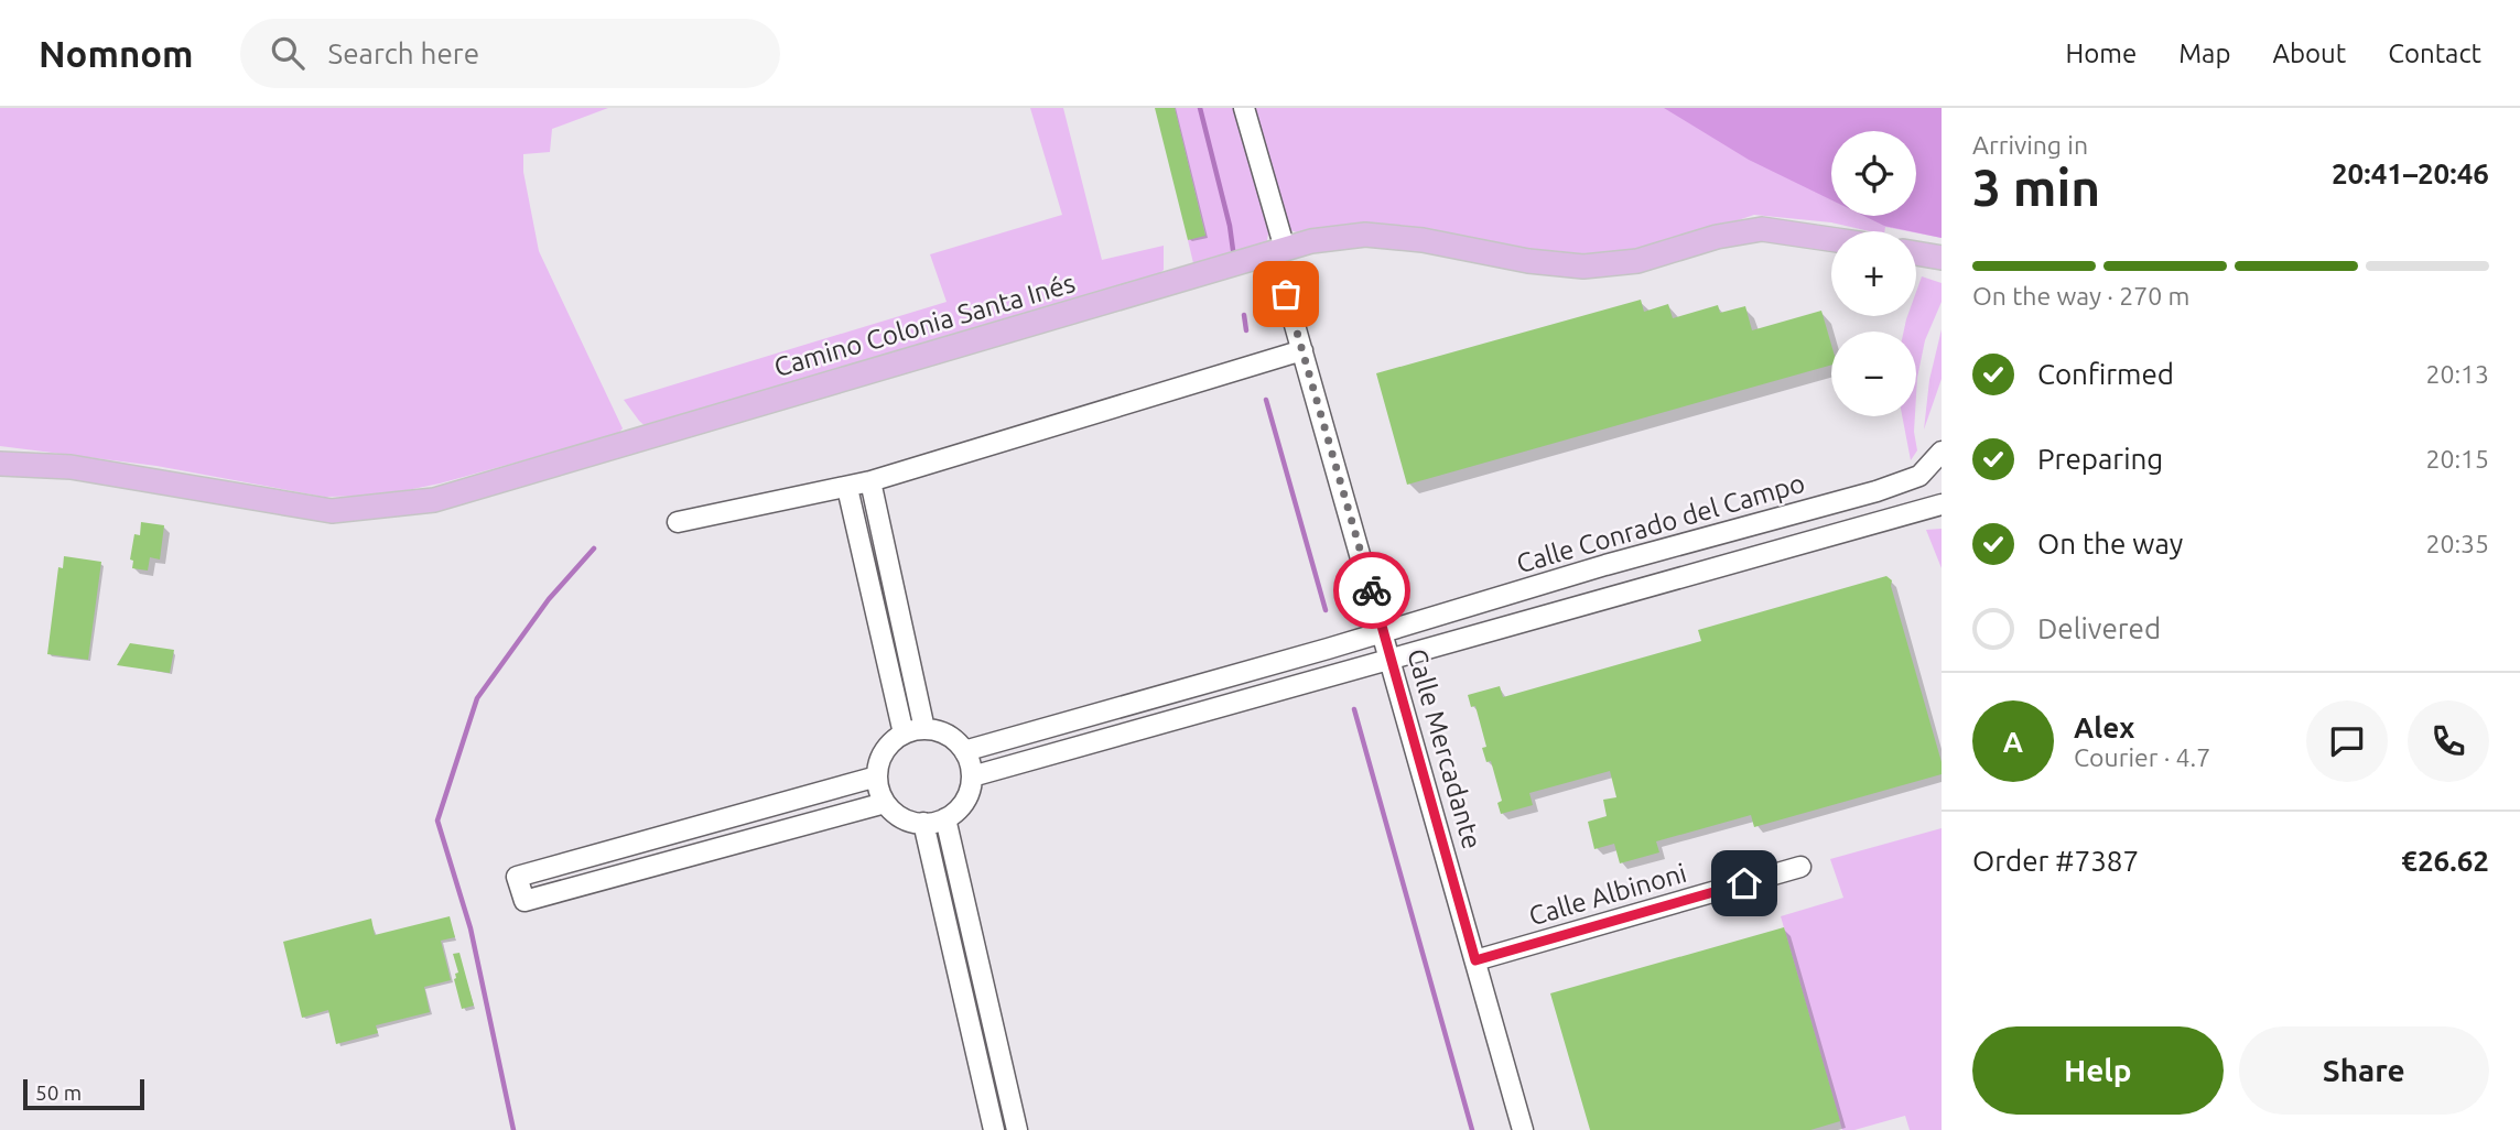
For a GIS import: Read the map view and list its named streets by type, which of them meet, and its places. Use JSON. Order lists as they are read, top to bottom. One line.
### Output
{"streets":{"main road":["Camino Colonia Santa Inés"],"street":["Calle Conrado del Campo","Calle Mercadante","Calle Albinoni"]},"crossings":[["Calle Conrado del Campo","Calle Mercadante"],["Calle Mercadante","Calle Albinoni"]],"scale_bar":"50 m","page":{"header":"Nomnom","search":"Search here","nav":["Home","Map","About","Contact"],"heading":["3 min","Arriving in","20:41–20:46"],"panel":["Alex","Courier · 4.7","Order #7387","€26.62"],"map_buttons":["+","−"],"bar":"On the way · 270 m","list":[["Confirmed","20:13"],["Preparing","20:15"],["On the way","20:35"],"Delivered"],"round":"A","buttons":["Help","Share"],"scale":"50 m"}}
